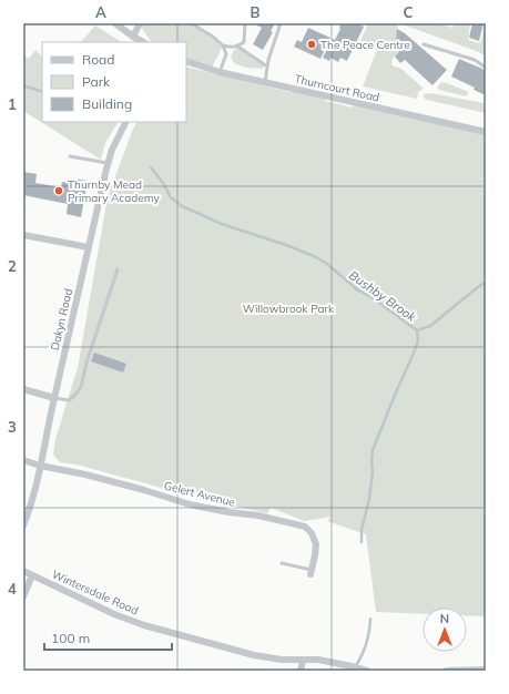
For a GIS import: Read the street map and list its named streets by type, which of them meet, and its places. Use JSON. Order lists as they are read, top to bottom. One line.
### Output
{"streets":{"street":["Thurncourt Road","Dakyn Road","Gelert Avenue","Wintersdale Road"]},"crossings":[["Dakyn Road","Gelert Avenue"]],"water":["Bushby Brook"],"parks":["Willowbrook Park"],"places":["The Peace Centre","Thurnby Mead Primary Academy"],"legend":["Road","Park","Building"],"scale_bar":"100 m","north":"top","grid":{"columns":["A","B","C"],"rows":["1","2","3","4"]}}
